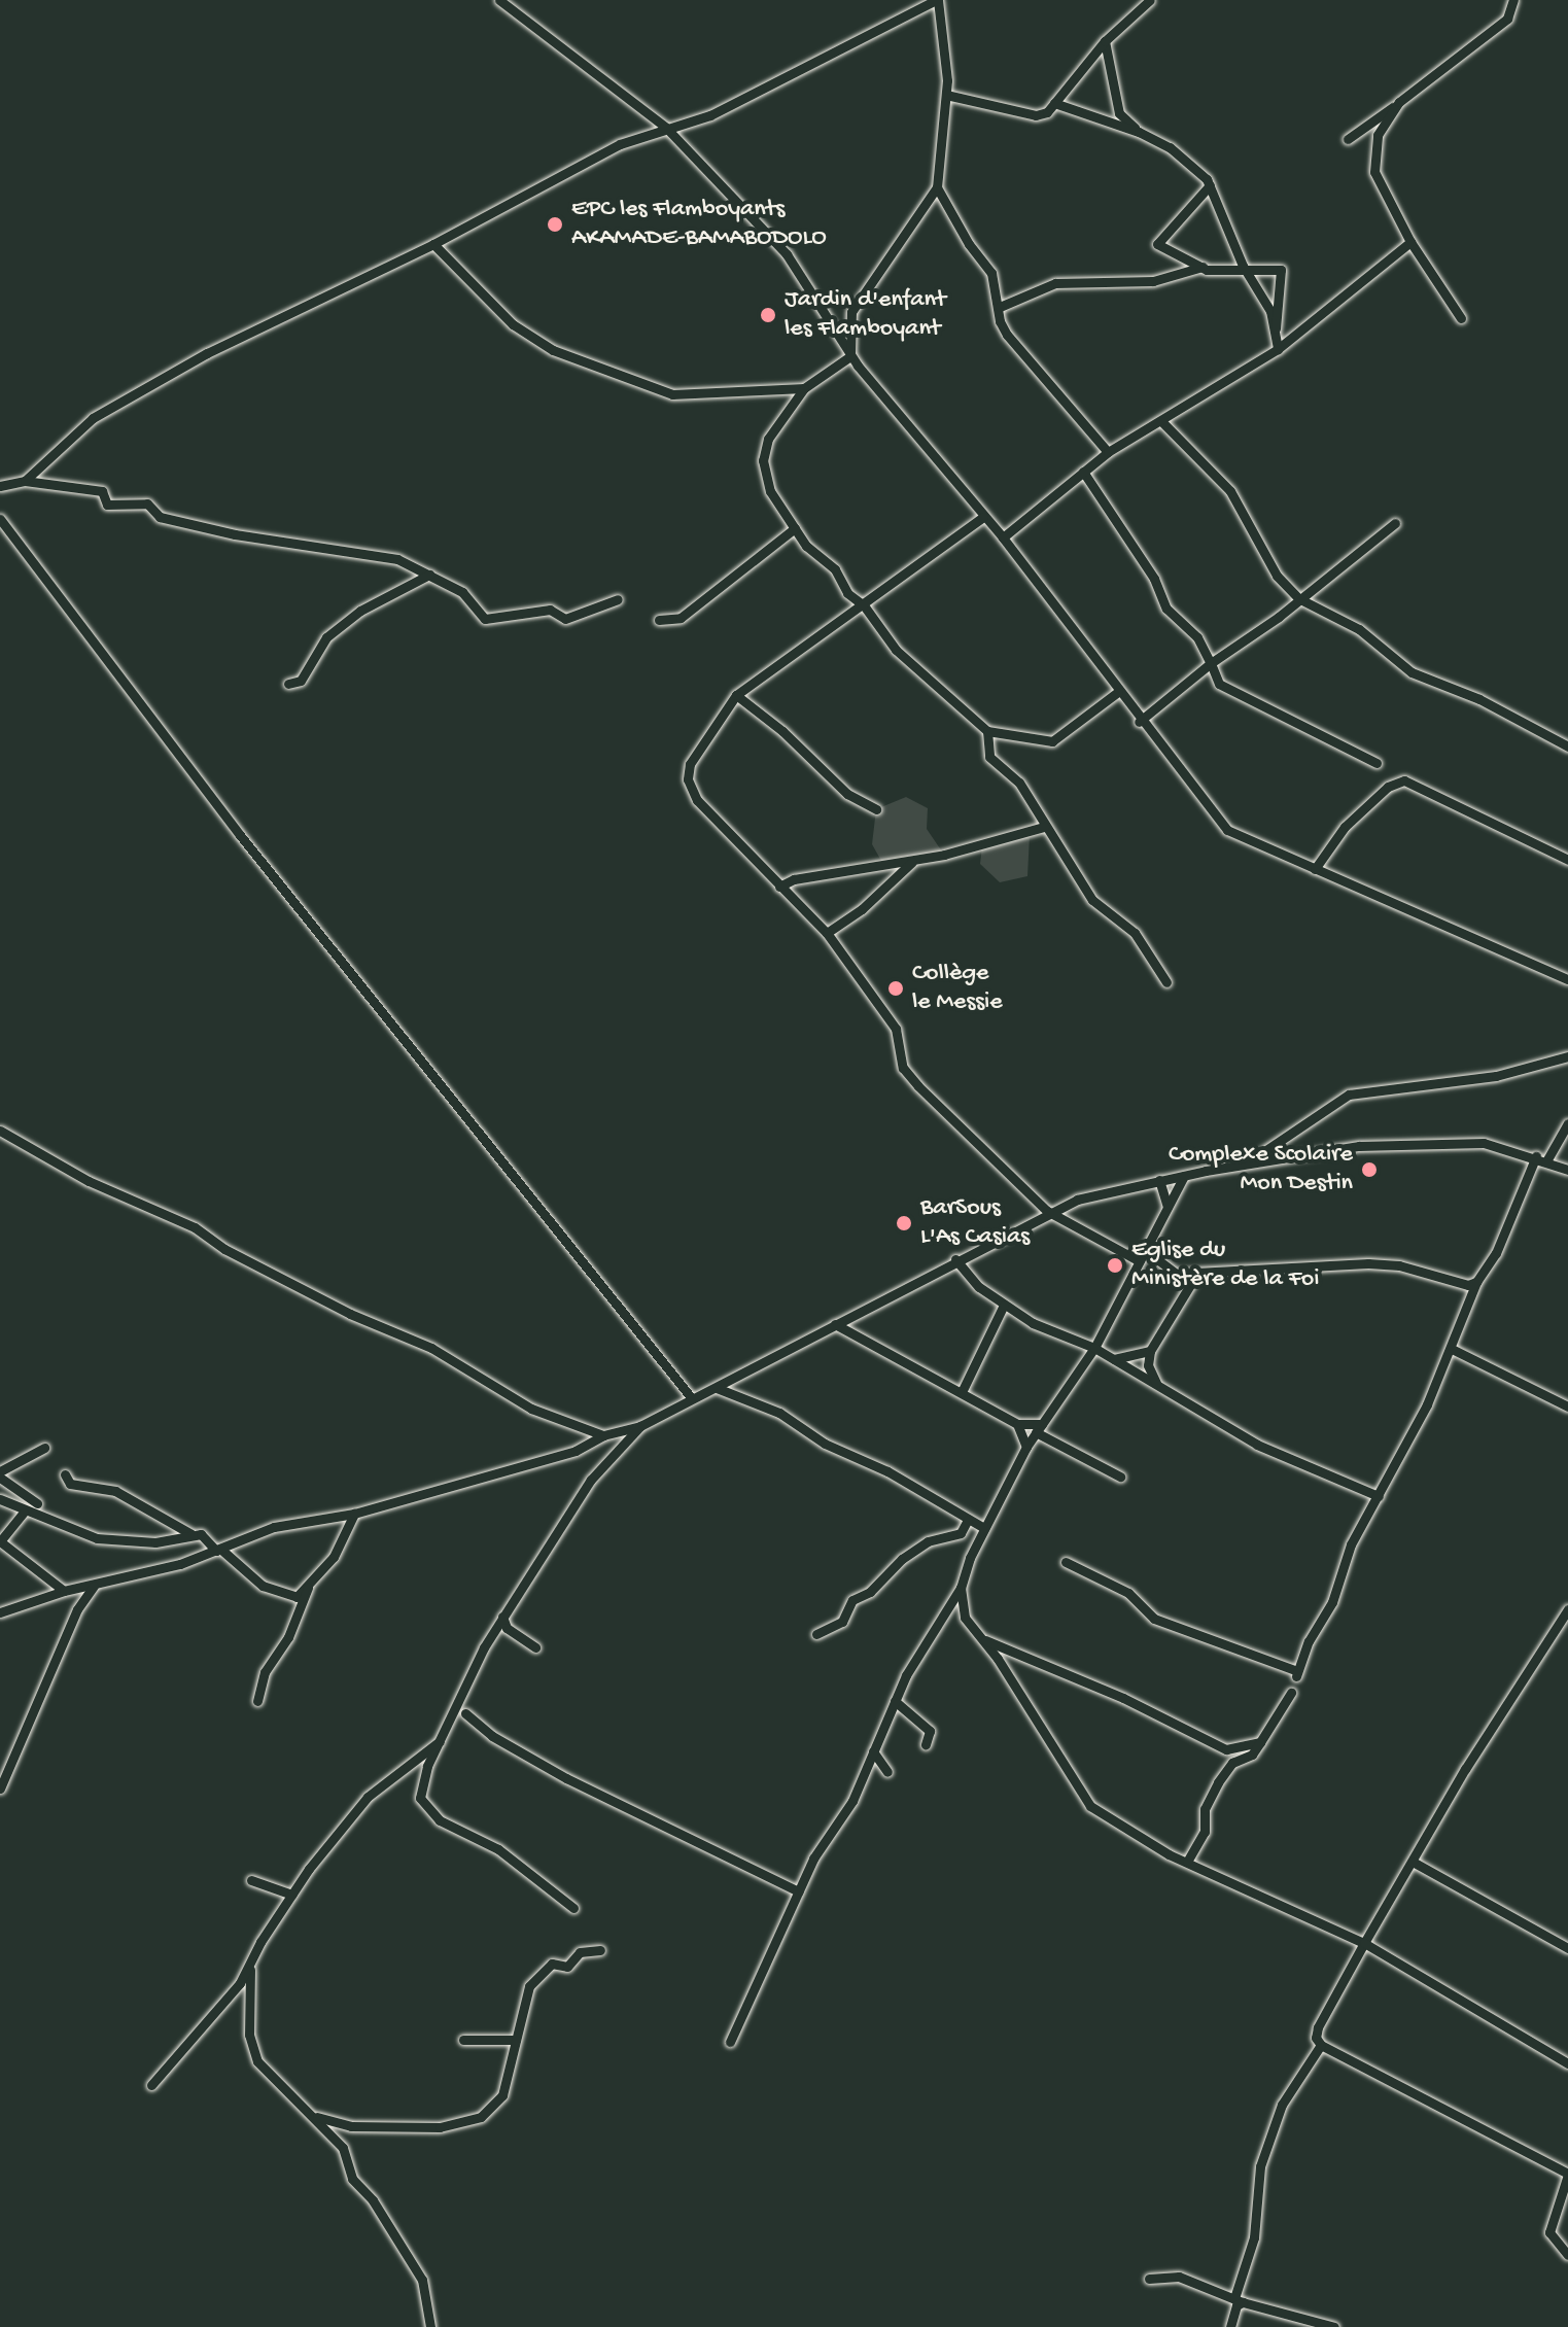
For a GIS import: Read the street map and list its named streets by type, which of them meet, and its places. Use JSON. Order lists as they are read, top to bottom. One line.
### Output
{"places":["EPC les Flamboyants AKAMADE-BAMABODOLO","Jardin d'enfant les Flamboyant","Collège le Messie","Complexe Scolaire Mon Destin","BarSous L'As Casias","Eglise du Ministère de la Foi"]}
